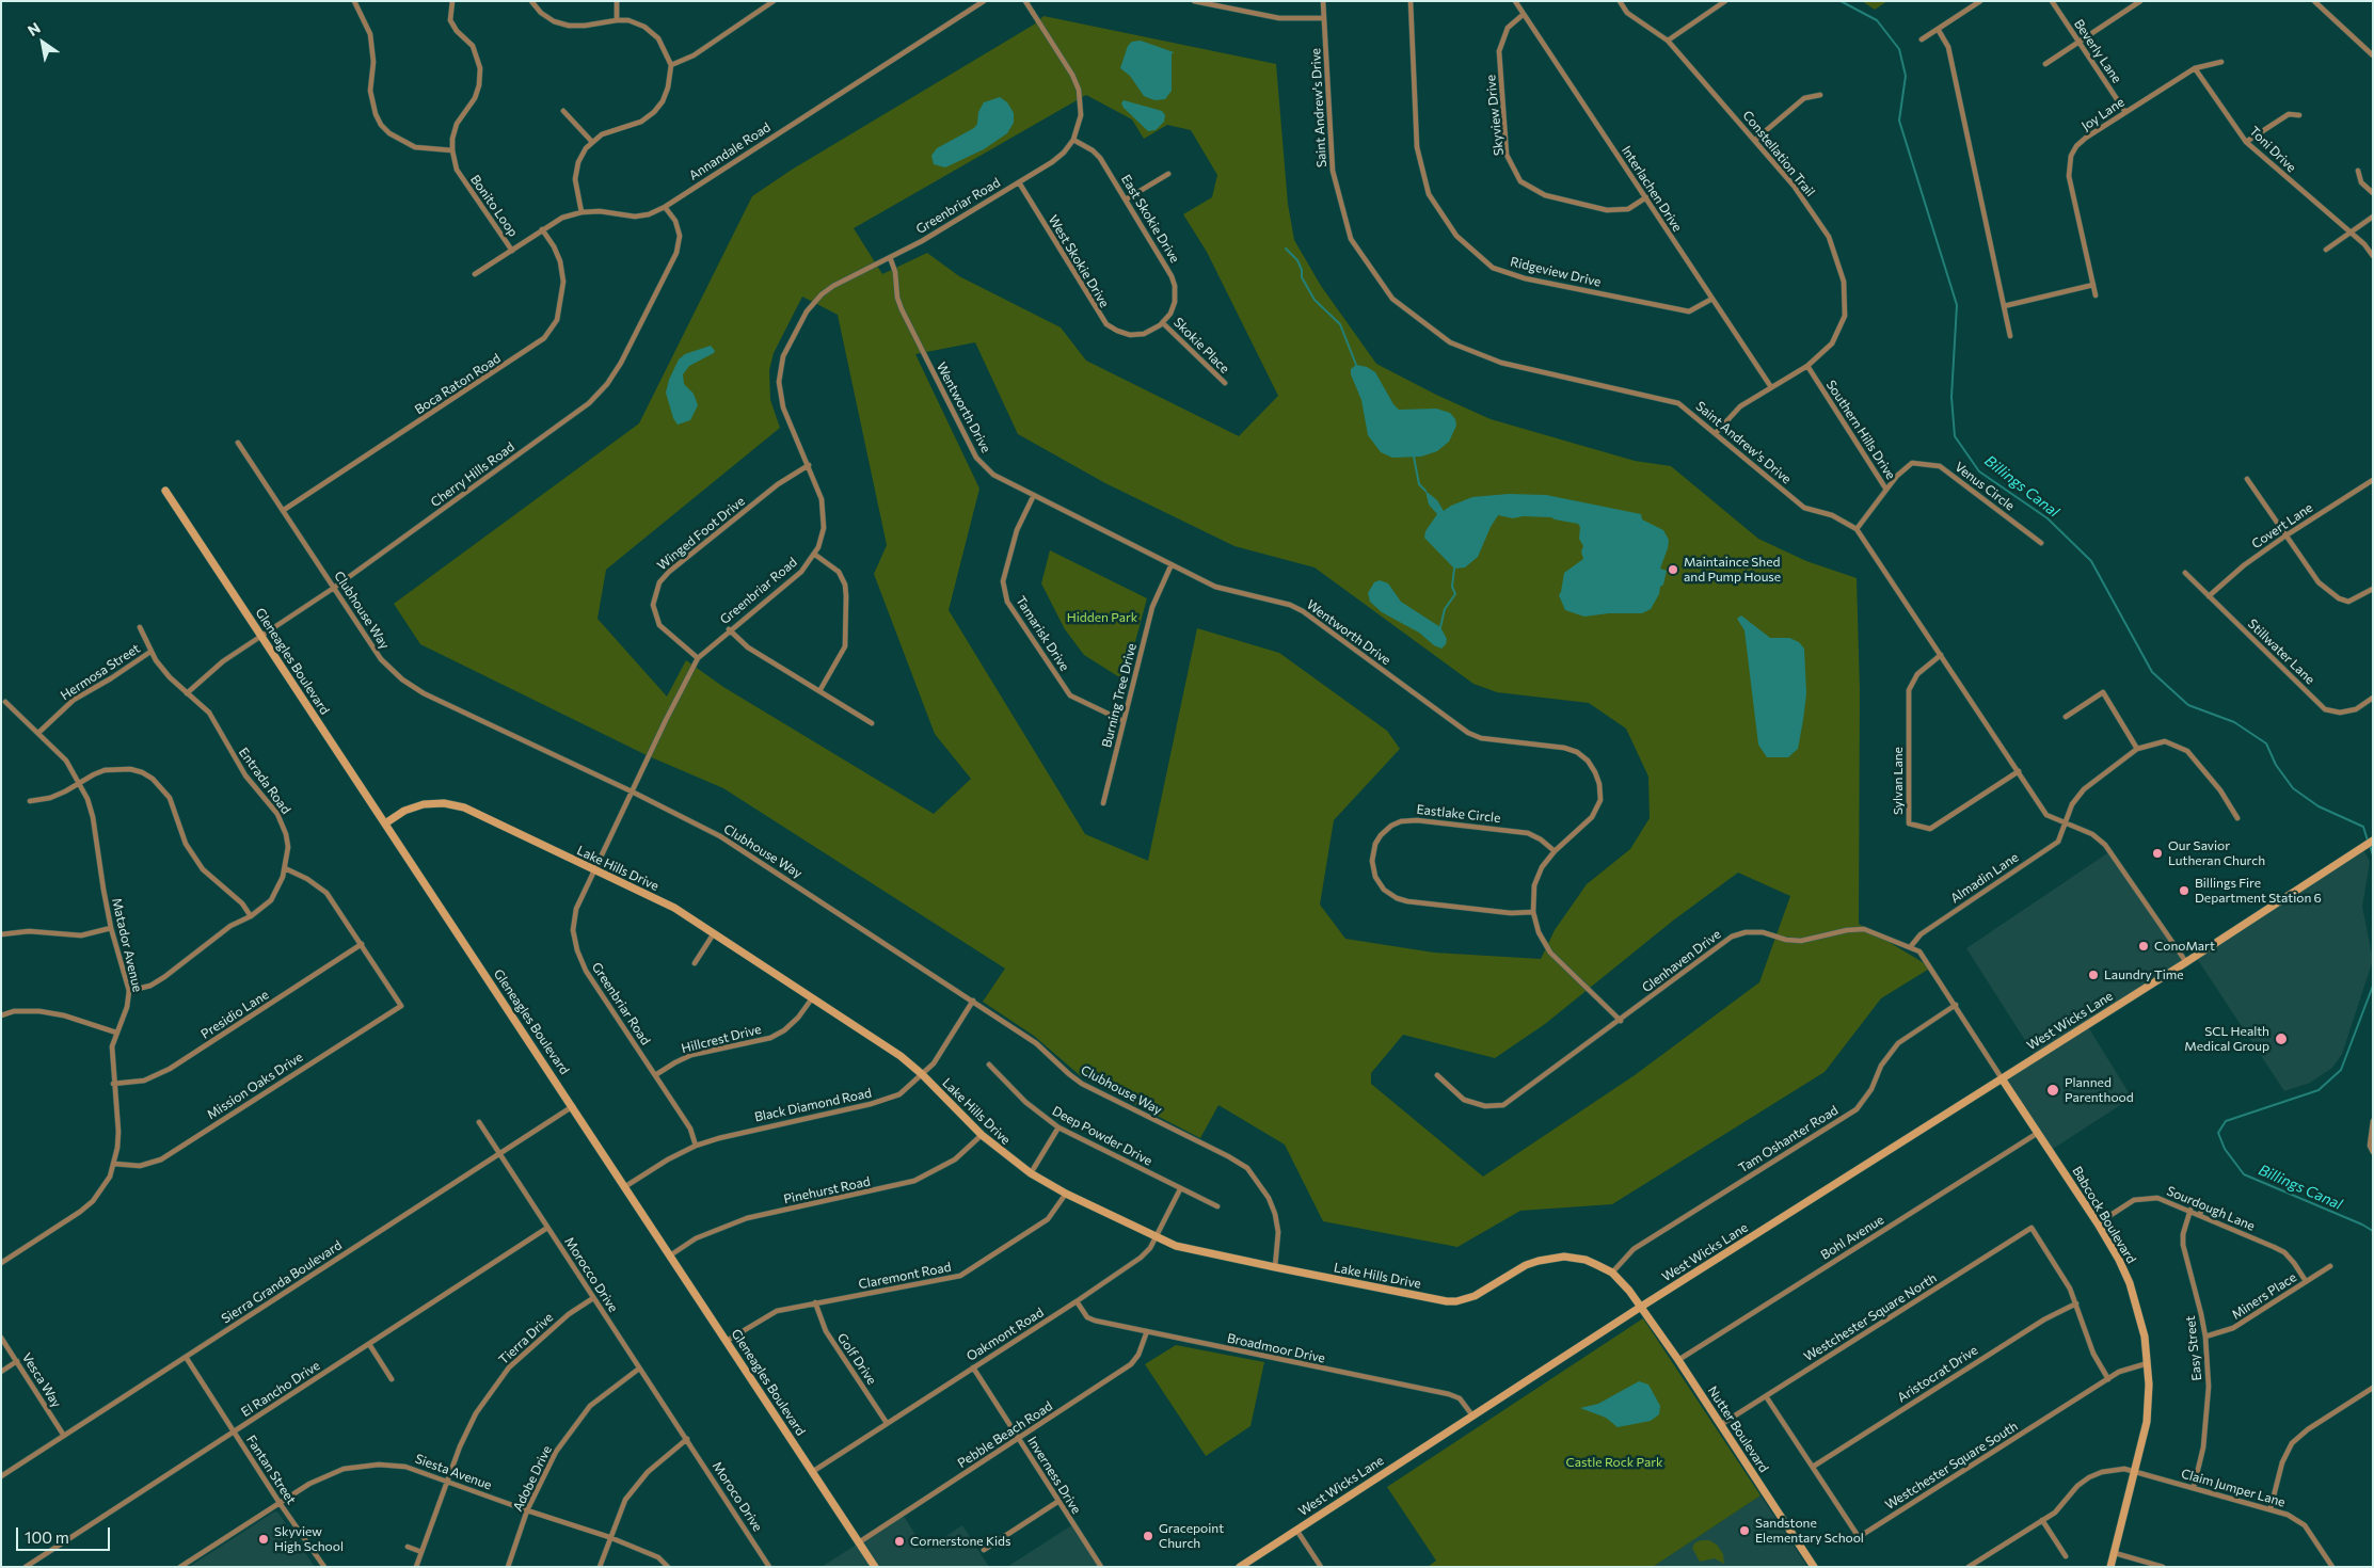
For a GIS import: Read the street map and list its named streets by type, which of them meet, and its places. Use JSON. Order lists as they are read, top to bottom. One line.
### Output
{"streets":{"street":["Beverly Lane","Saint Andrew's Drive","Joy Lane","Skyview Drive","Toni Drive","Annandale Road","Constellation Trail","Interlachen Drive","Bonito Loop","Greenbriar Road","East Skokie Drive","West Skokie Drive","Ridgeview Drive","Skokie Place","Boca Raton Road","Wentworth Drive","Southern Hills Drive","Cherry Hills Road","Venus Circle","Covert Lane","Winged Foot Drive","Clubhouse Way","Tamarisk Drive","Stillwater Lane","Gleneagles Boulevard","Hermosa Street","Burning Tree Drive","Entrada Road","Sylvan Lane","Eastlake Circle","Lake Hills Drive","Almadin Lane","Matador Avenue","Glenhaven Drive","Presidio Lane","West Wicks Lane","Hillcrest Drive","Mission Oaks Drive","Black Diamond Road","Deep Powder Drive","Tam Oshanter Road","Pinehurst Road","Sourdough Lane","Babcock Boulevard","Bohl Avenue","Morocco Drive","Claremont Road","Sierra Granda Boulevard","Miners Place","Westchester Square North","Oakmont Road","Tierra Drive","Broadmoor Drive","Easy Street","Golf Drive","Aristocrat Drive","Vesca Way","El Rancho Drive","Nutter Boulevard","Pebble Beach Road","Westchester Square South","Fantan Street","Siesta Avenue","Inverness Drive","Adobe Drive","Claim Jumper Lane","Moroco Drive"]},"crossings":[["Beverly Lane","Joy Lane"],["Saint Andrew's Drive","Constellation Trail"],["Saint Andrew's Drive","Southern Hills Drive"],["Saint Andrew's Drive","Sylvan Lane"],["Saint Andrew's Drive","Almadin Lane"],["Saint Andrew's Drive","West Wicks Lane"],["Joy Lane","Toni Drive"],["Skyview Drive","Interlachen Drive"],["Annandale Road","Bonito Loop"],["Annandale Road","Boca Raton Road"],["Annandale Road","Cherry Hills Road"],["Constellation Trail","Interlachen Drive"],["Constellation Trail","Southern Hills Drive"],["Interlachen Drive","Ridgeview Drive"],["Greenbriar Road","East Skokie Drive"],["Greenbriar Road","West Skokie Drive"],["Greenbriar Road","Wentworth Drive"],["Greenbriar Road","Winged Foot Drive"],["Greenbriar Road","Clubhouse Way"],["Greenbriar Road","Lake Hills Drive"],["Greenbriar Road","Hillcrest Drive"],["Greenbriar Road","Black Diamond Road"],["East Skokie Drive","West Skokie Drive"],["East Skokie Drive","Skokie Place"],["West Skokie Drive","Skokie Place"],["Boca Raton Road","Clubhouse Way"],["Wentworth Drive","Tamarisk Drive"],["Wentworth Drive","Burning Tree Drive"],["Wentworth Drive","Eastlake Circle"],["Wentworth Drive","Glenhaven Drive"],["Southern Hills Drive","Venus Circle"],["Cherry Hills Road","Clubhouse Way"],["Cherry Hills Road","Gleneagles Boulevard"],["Cherry Hills Road","Entrada Road"],["Covert Lane","Stillwater Lane"],["Clubhouse Way","Lake Hills Drive"],["Clubhouse Way","Black Diamond Road"],["Tamarisk Drive","Burning Tree Drive"],["Gleneagles Boulevard","Lake Hills Drive"],["Gleneagles Boulevard","Black Diamond Road"],["Gleneagles Boulevard","Pinehurst Road"],["Gleneagles Boulevard","Claremont Road"],["Gleneagles Boulevard","Sierra Granda Boulevard"],["Gleneagles Boulevard","Oakmont Road"],["Gleneagles Boulevard","Pebble Beach Road"],["Hermosa Street","Entrada Road"],["Hermosa Street","Matador Avenue"],["Entrada Road","Matador Avenue"],["Lake Hills Drive","West Wicks Lane"],["Lake Hills Drive","Hillcrest Drive"],["Lake Hills Drive","Black Diamond Road"],["Lake Hills Drive","Tam Oshanter Road"],["Lake Hills Drive","Pinehurst Road"],["Lake Hills Drive","Claremont Road"],["Lake Hills Drive","Oakmont Road"],["Lake Hills Drive","Nutter Boulevard"],["Almadin Lane","Glenhaven Drive"],["Matador Avenue","Presidio Lane"],["Matador Avenue","Mission Oaks Drive"],["Glenhaven Drive","West Wicks Lane"],["Glenhaven Drive","Tam Oshanter Road"],["Glenhaven Drive","Babcock Boulevard"],["Presidio Lane","Mission Oaks Drive"],["West Wicks Lane","Babcock Boulevard"],["West Wicks Lane","Broadmoor Drive"],["West Wicks Lane","Nutter Boulevard"],["Deep Powder Drive","Oakmont Road"],["Sourdough Lane","Babcock Boulevard"],["Sourdough Lane","Miners Place"],["Sourdough Lane","Easy Street"],["Babcock Boulevard","Bohl Avenue"],["Babcock Boulevard","Westchester Square South"],["Babcock Boulevard","Claim Jumper Lane"],["Bohl Avenue","Nutter Boulevard"],["Morocco Drive","Sierra Granda Boulevard"],["Morocco Drive","Tierra Drive"],["Morocco Drive","El Rancho Drive"],["Morocco Drive","Adobe Drive"],["Morocco Drive","Moroco Drive"],["Claremont Road","Golf Drive"],["Sierra Granda Boulevard","Vesca Way"],["Sierra Granda Boulevard","Fantan Street"],["Miners Place","Easy Street"],["Westchester Square North","Aristocrat Drive"],["Westchester Square North","Nutter Boulevard"],["Westchester Square North","Westchester Square South"],["Oakmont Road","Broadmoor Drive"],["Oakmont Road","Golf Drive"],["Oakmont Road","Inverness Drive"],["Tierra Drive","Siesta Avenue"],["Broadmoor Drive","Pebble Beach Road"],["Easy Street","Claim Jumper Lane"],["Aristocrat Drive","Westchester Square South"],["El Rancho Drive","Fantan Street"],["Pebble Beach Road","Inverness Drive"],["Fantan Street","Siesta Avenue"],["Siesta Avenue","Adobe Drive"]],"water":["Billings Canal"],"parks":["Hidden Park","Castle Rock Park"],"places":["Maintaince Shed and Pump House","Our Savior Lutheran Church","Billings Fire Department Station 6","ConoMart","Laundry Time","SCL Health Medical Group","Planned Parenthood","Sandstone Elementary School","Gracepoint Church","Skyview High School","Cornerstone Kids"],"scale_bar":"100 m","north":"top left"}
